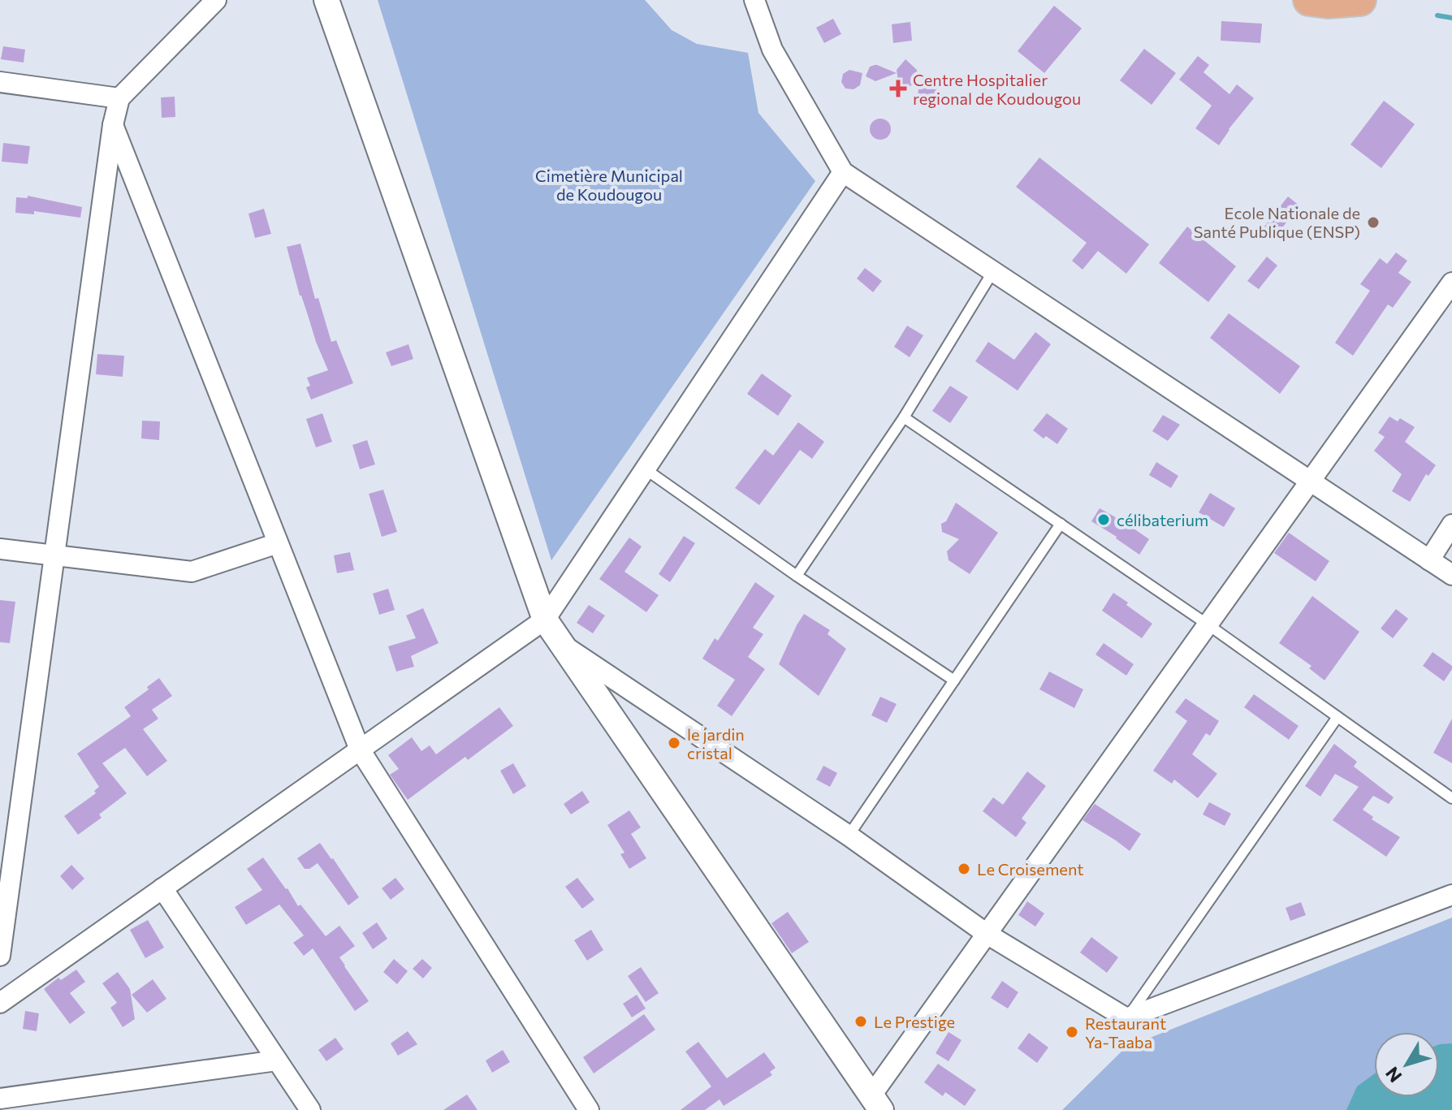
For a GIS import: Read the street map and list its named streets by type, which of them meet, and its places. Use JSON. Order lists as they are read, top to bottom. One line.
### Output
{"parks":["Cimetière Municipal de Koudougou"],"places":{"health":["Centre Hospitalier regional de Koudougou"],"other":["Ecole Nationale de Santé Publique (ENSP)","célibaterium","le jardin cristal","Le Croisement","Le Prestige","Restaurant Ya-Taaba"]},"north":"bottom left"}
